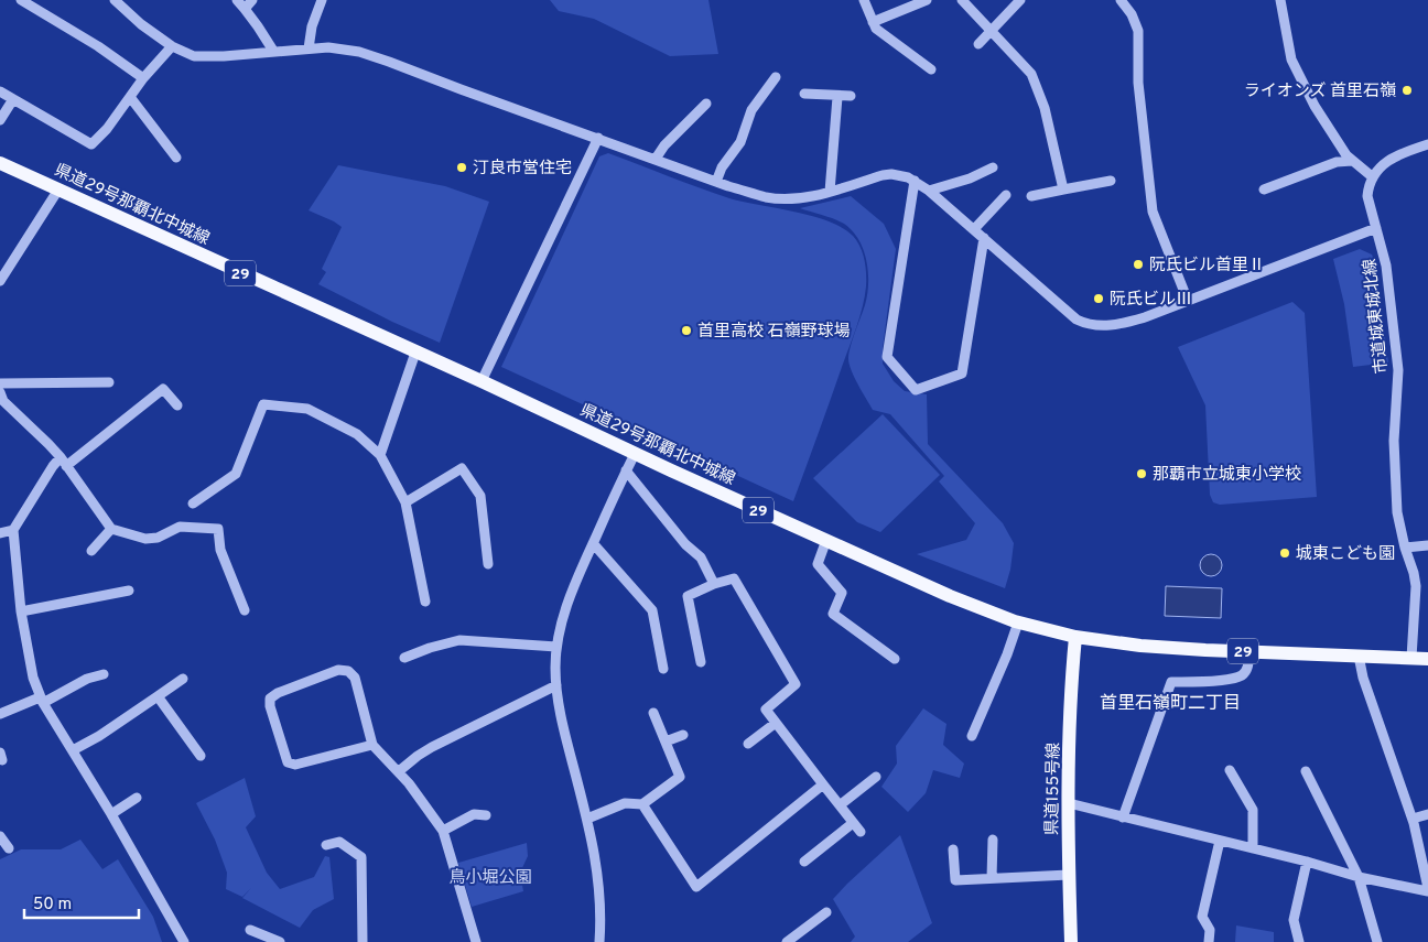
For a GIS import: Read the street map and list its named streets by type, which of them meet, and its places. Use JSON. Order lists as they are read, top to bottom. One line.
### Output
{"streets":{"main road":["県道29号那覇北中城線","29","県道155号線"],"street":["市道城東城北線"]},"crossings":[["県道29号那覇北中城線","市道城東城北線"],["県道29号那覇北中城線","県道155号線"]],"districts":["首里石嶺町二丁目"],"parks":["鳥小堀公園"],"places":["ライオンズ 首里石嶺","汀良市営住宅","阮氏ビル首里Ⅱ","阮氏ビルⅢ","首里高校 石嶺野球場","那覇市立城東小学校","城東こども園"],"scale_bar":"50 m"}
